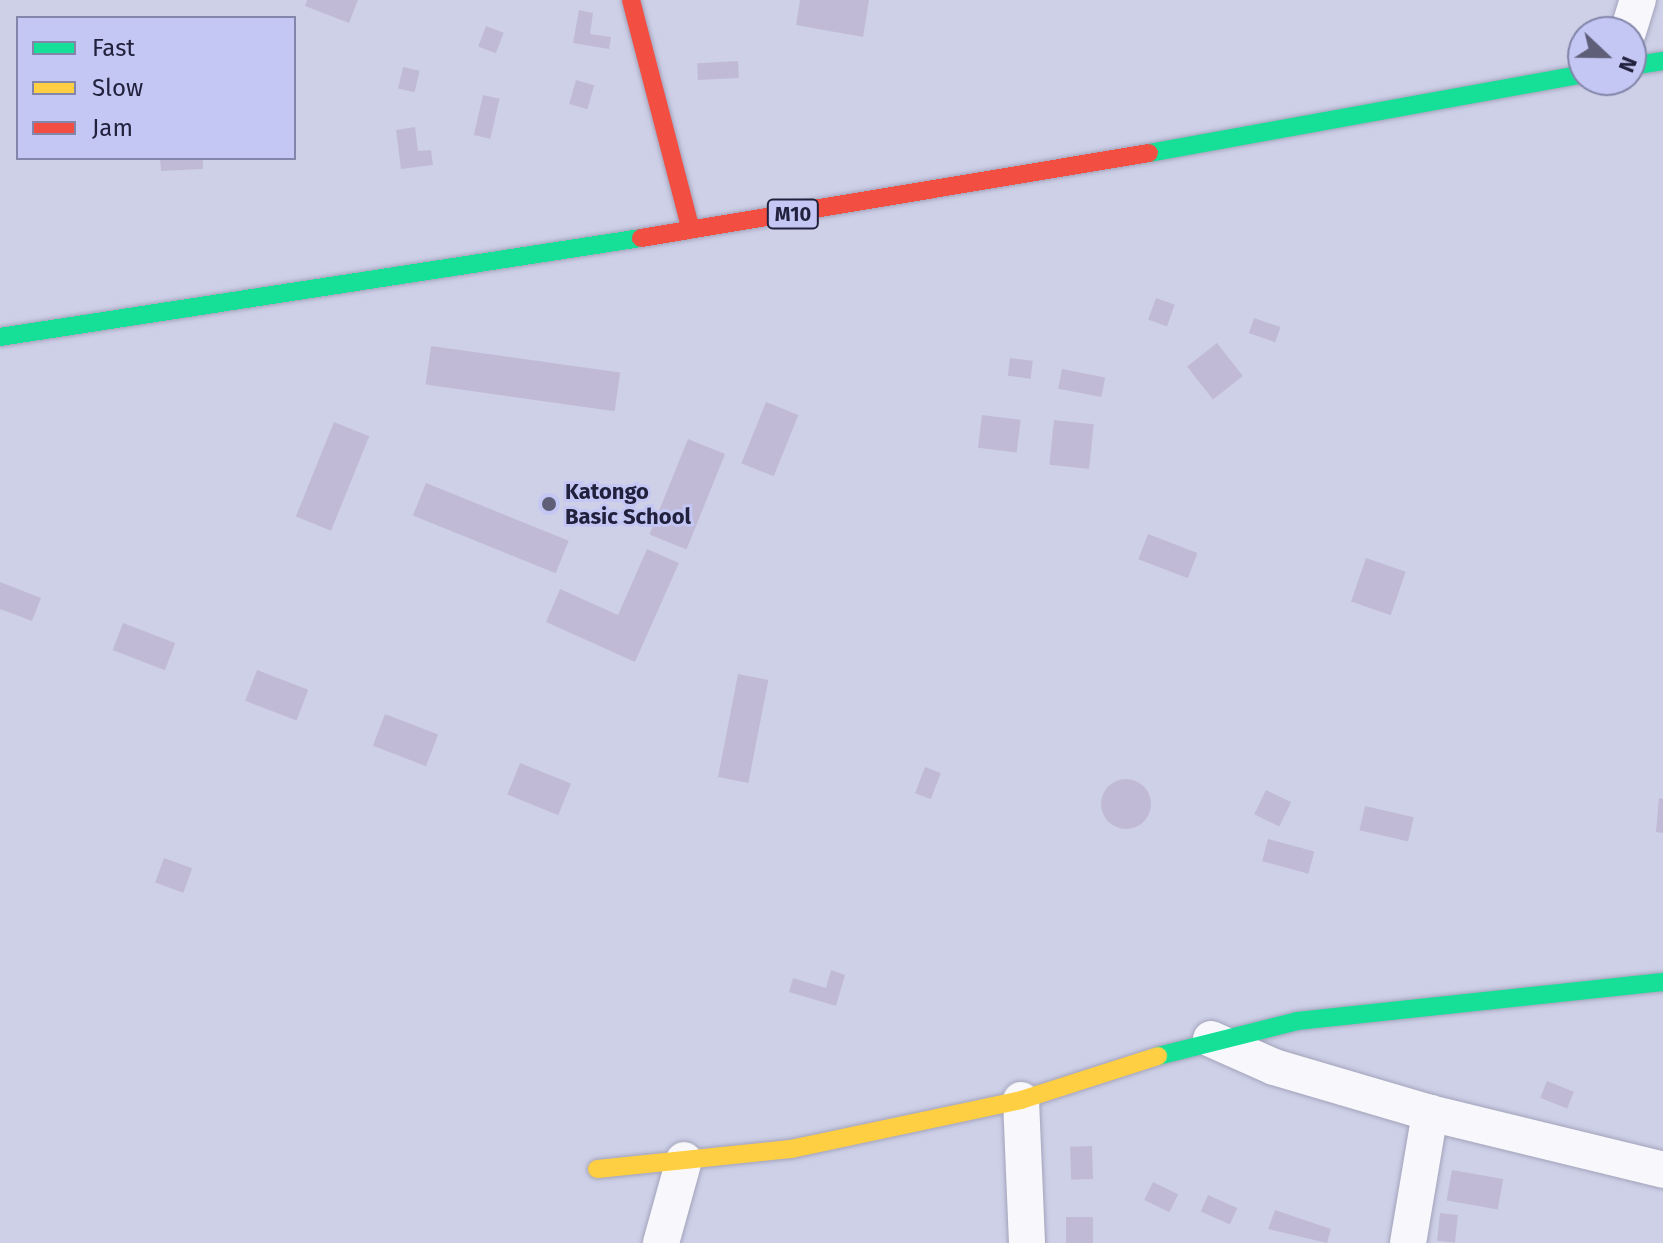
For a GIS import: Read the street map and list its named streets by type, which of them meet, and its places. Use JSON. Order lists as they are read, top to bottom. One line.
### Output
{"streets":{"main road":["M10"]},"places":["Katongo Basic School"],"legend":["Fast","Slow","Jam"],"north":"right"}
